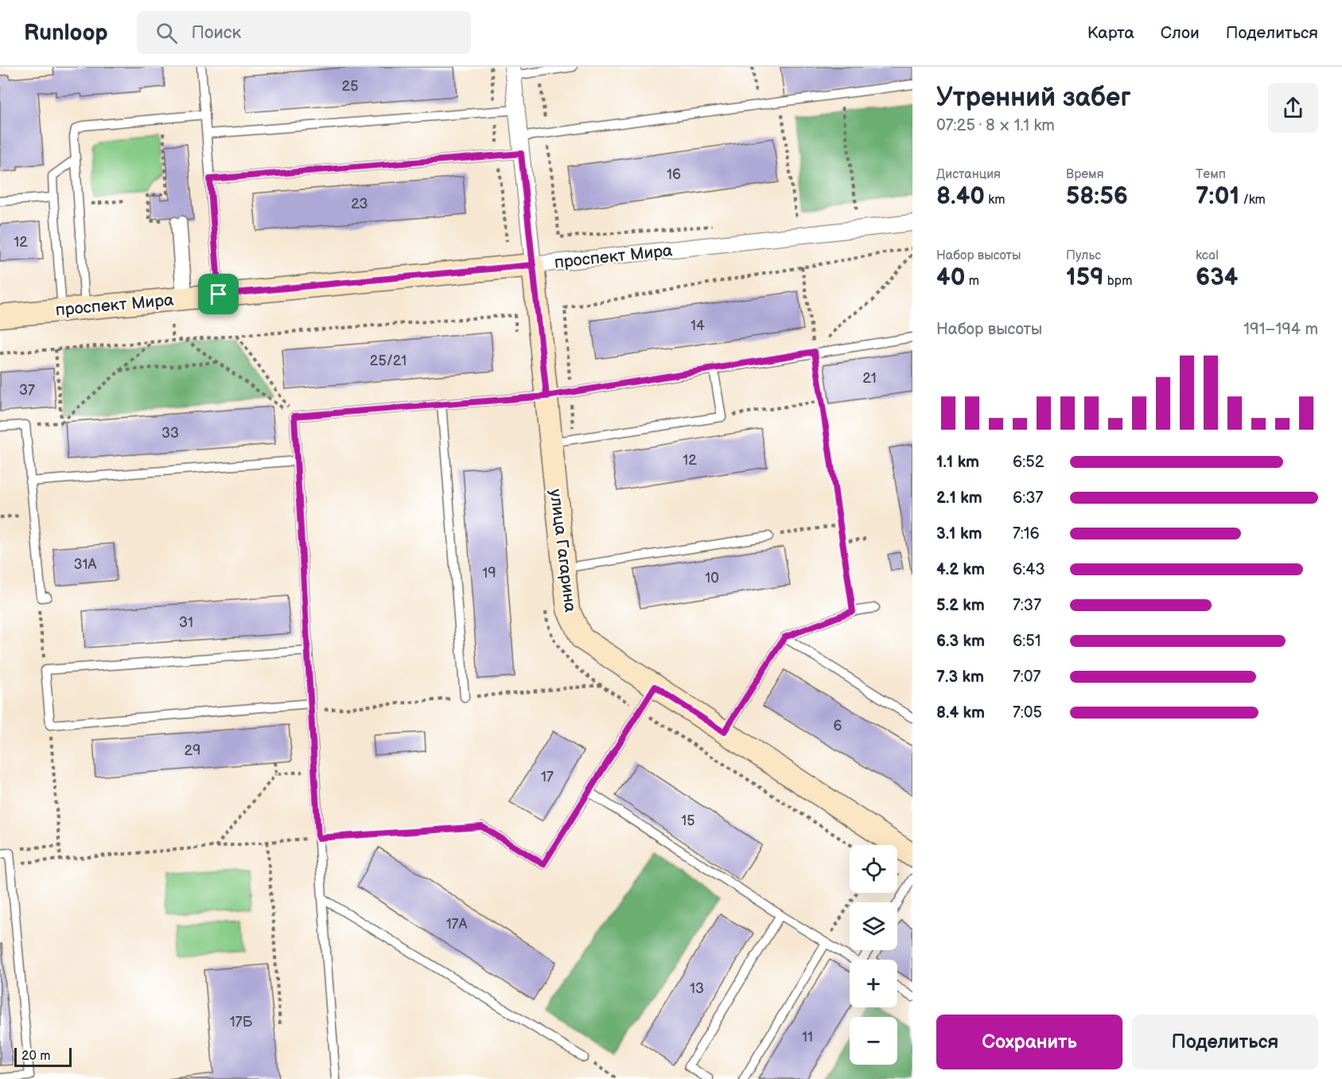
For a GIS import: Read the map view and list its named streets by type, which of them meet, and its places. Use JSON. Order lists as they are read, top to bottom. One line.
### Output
{"streets":{"street":["проспект Мира","улица Гагарина"]},"crossings":[["проспект Мира","улица Гагарина"]],"house_numbers":["25","16","23","12","14","25/21","21","37","33","12","31А","19","10","31","6","29","17","15","17А","13","17Б","11"],"scale_bar":"20 m","page":{"header":"Runloop","search":"Поиск","nav":["Карта","Слои","Поделиться"],"heading":["Утренний забег","07:25 · 8 × 1.1 km"],"stats":[["Дистанция","8.40 km"],["Время","58:56"],["Темп","7:01 /km"],["Набор высоты","40 m"],["Пульс","159 bpm"],["kcal","634"]],"chart":["Набор высоты","191–194 m"],"list":[{"name":"1.1 km","note":"6:52"},{"name":"2.1 km","note":"6:37"},{"name":"3.1 km","note":"7:16"},{"name":"4.2 km","note":"6:43"},{"name":"5.2 km","note":"7:37"},{"name":"6.3 km","note":"6:51"},{"name":"7.3 km","note":"7:07"},{"name":"8.4 km","note":"7:05"}],"map_buttons":["+","−"],"buttons":["Сохранить","Поделиться"],"scale":"20 m"}}
